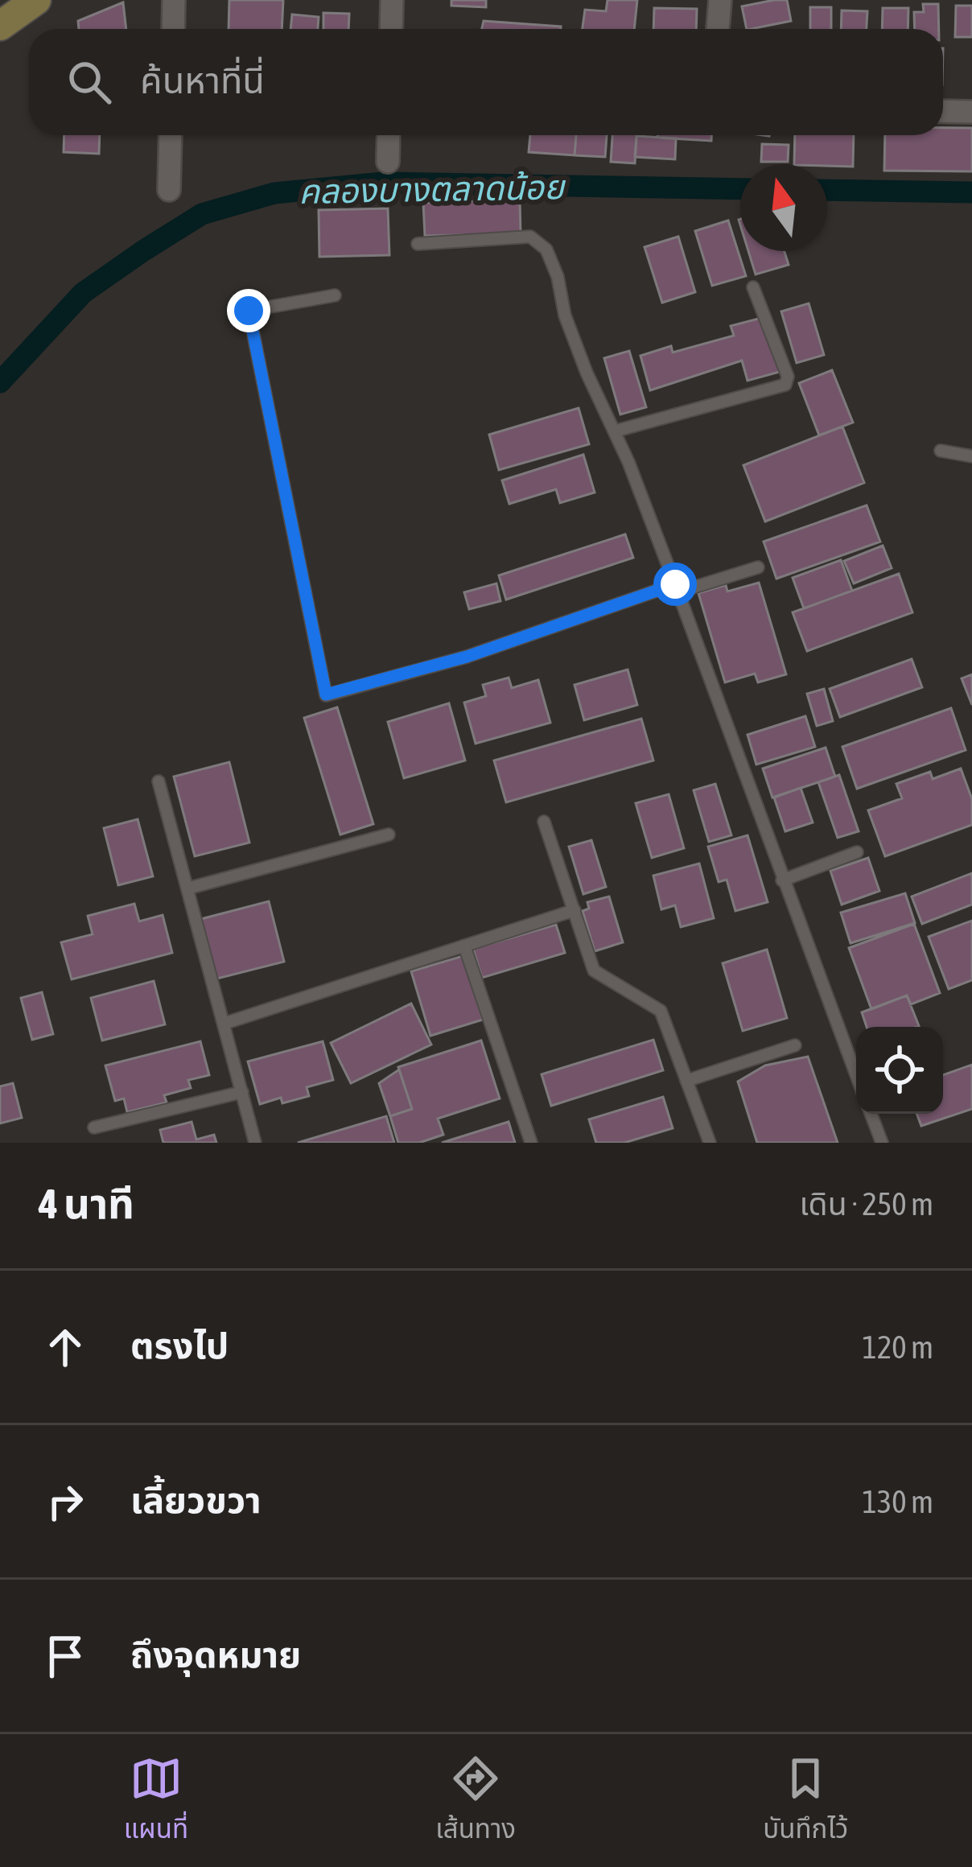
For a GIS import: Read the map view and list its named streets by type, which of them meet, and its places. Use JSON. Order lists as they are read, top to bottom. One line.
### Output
{"water":["คลองบางตลาดน้อย"],"north":"top","page":{"search":"ค้นหาที่นี่","heading":["4 นาที","เดิน · 250 m"],"list":[["ตรงไป","120 m"],["เลี้ยวขวา","130 m"],"ถึงจุดหมาย"],"nav":["แผนที่","เส้นทาง","บันทึกไว้"]}}
